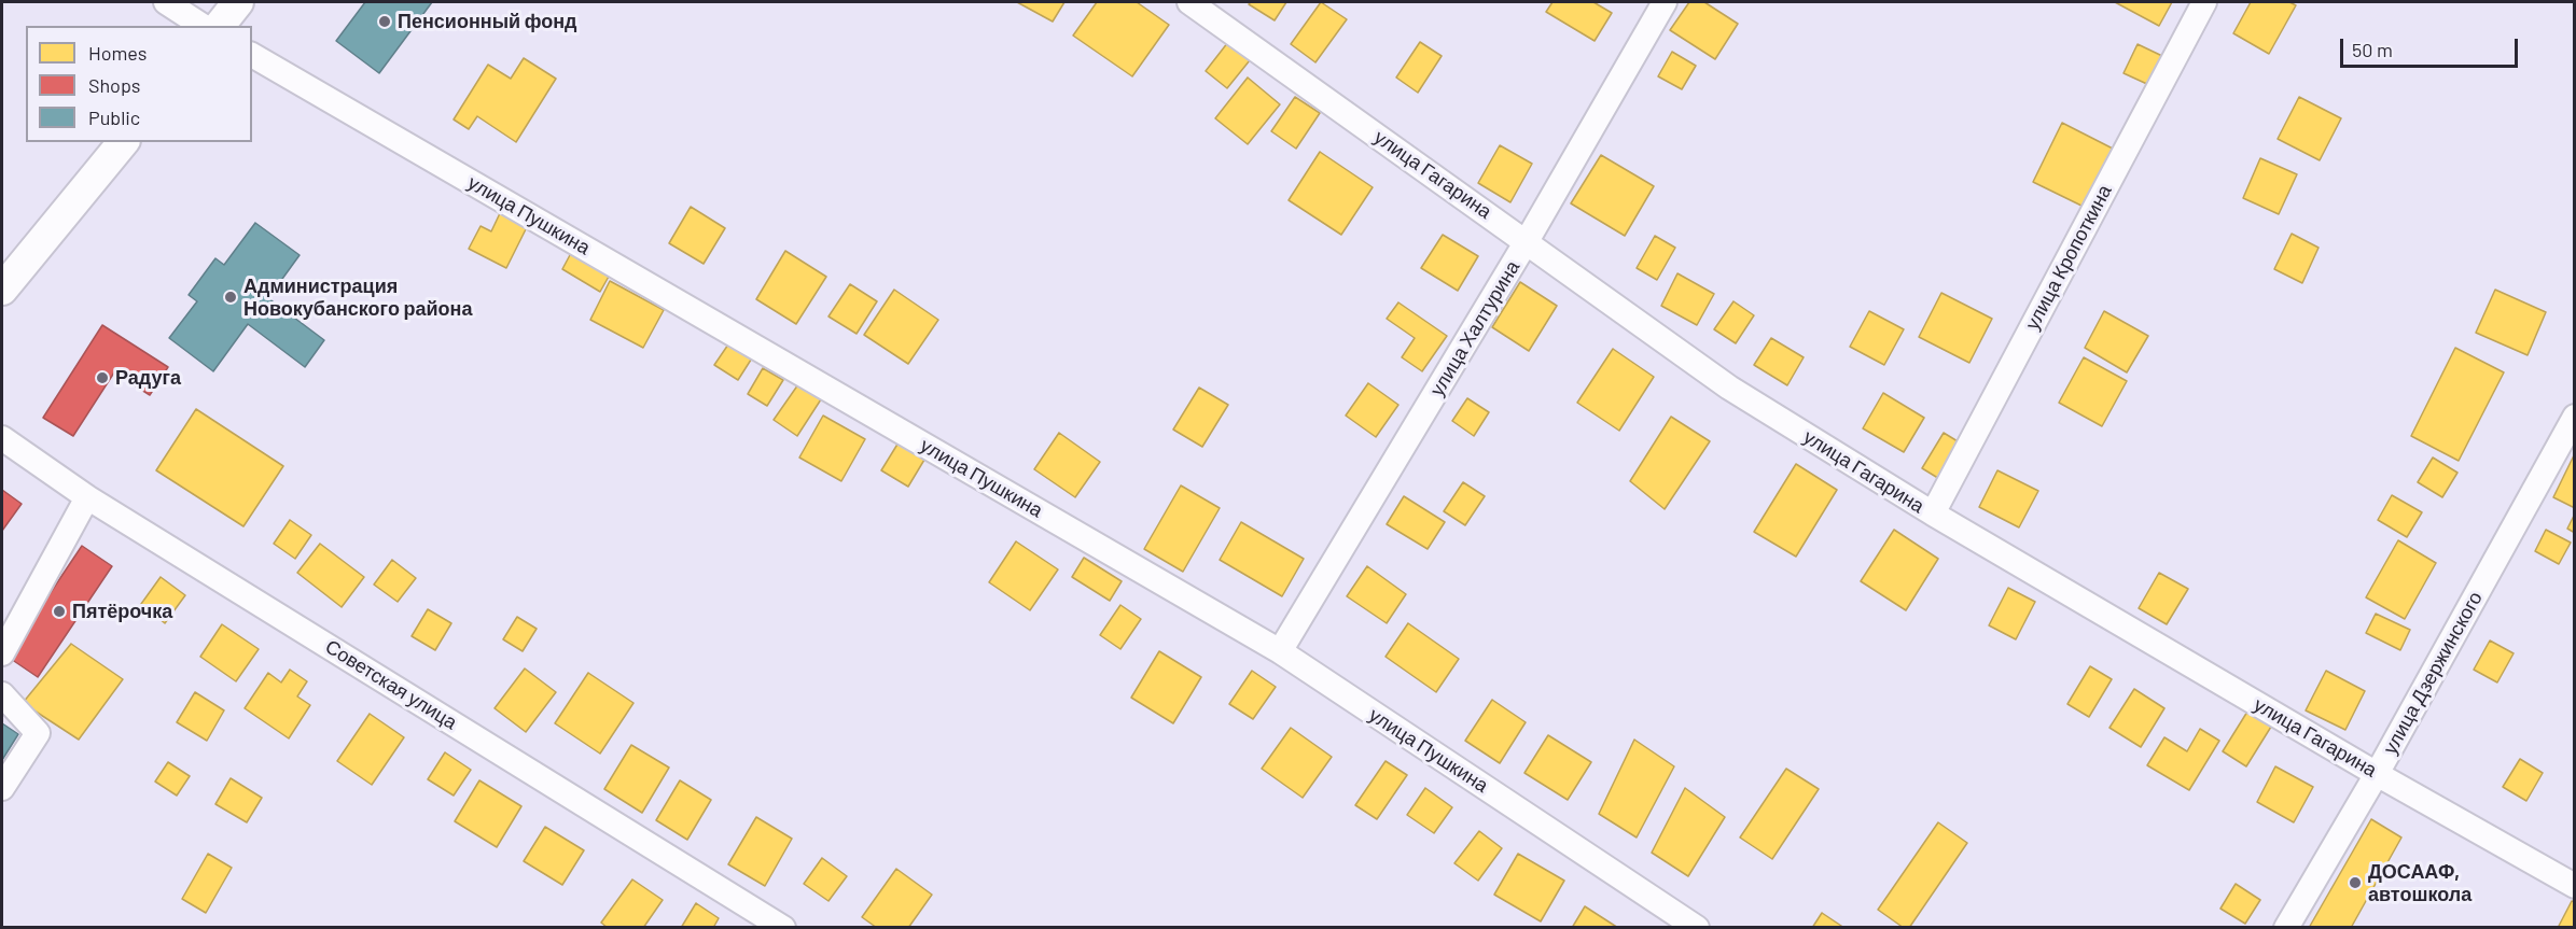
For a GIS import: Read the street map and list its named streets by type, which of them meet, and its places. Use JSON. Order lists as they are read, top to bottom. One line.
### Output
{"streets":{"street":["улица Гагарина","улица Пушкина","улица Кропоткина","улица Халтурина","улица Дзержинского","Советская улица"]},"crossings":[["улица Гагарина","улица Кропоткина"],["улица Гагарина","улица Халтурина"],["улица Гагарина","улица Дзержинского"],["улица Пушкина","улица Халтурина"]],"places":["Пенсионный фонд","Администрация Новокубанского района","Радуга","Пятёрочка","ДОСААФ, автошкола"],"legend":["Homes","Shops","Public"],"scale_bar":"50 m"}
